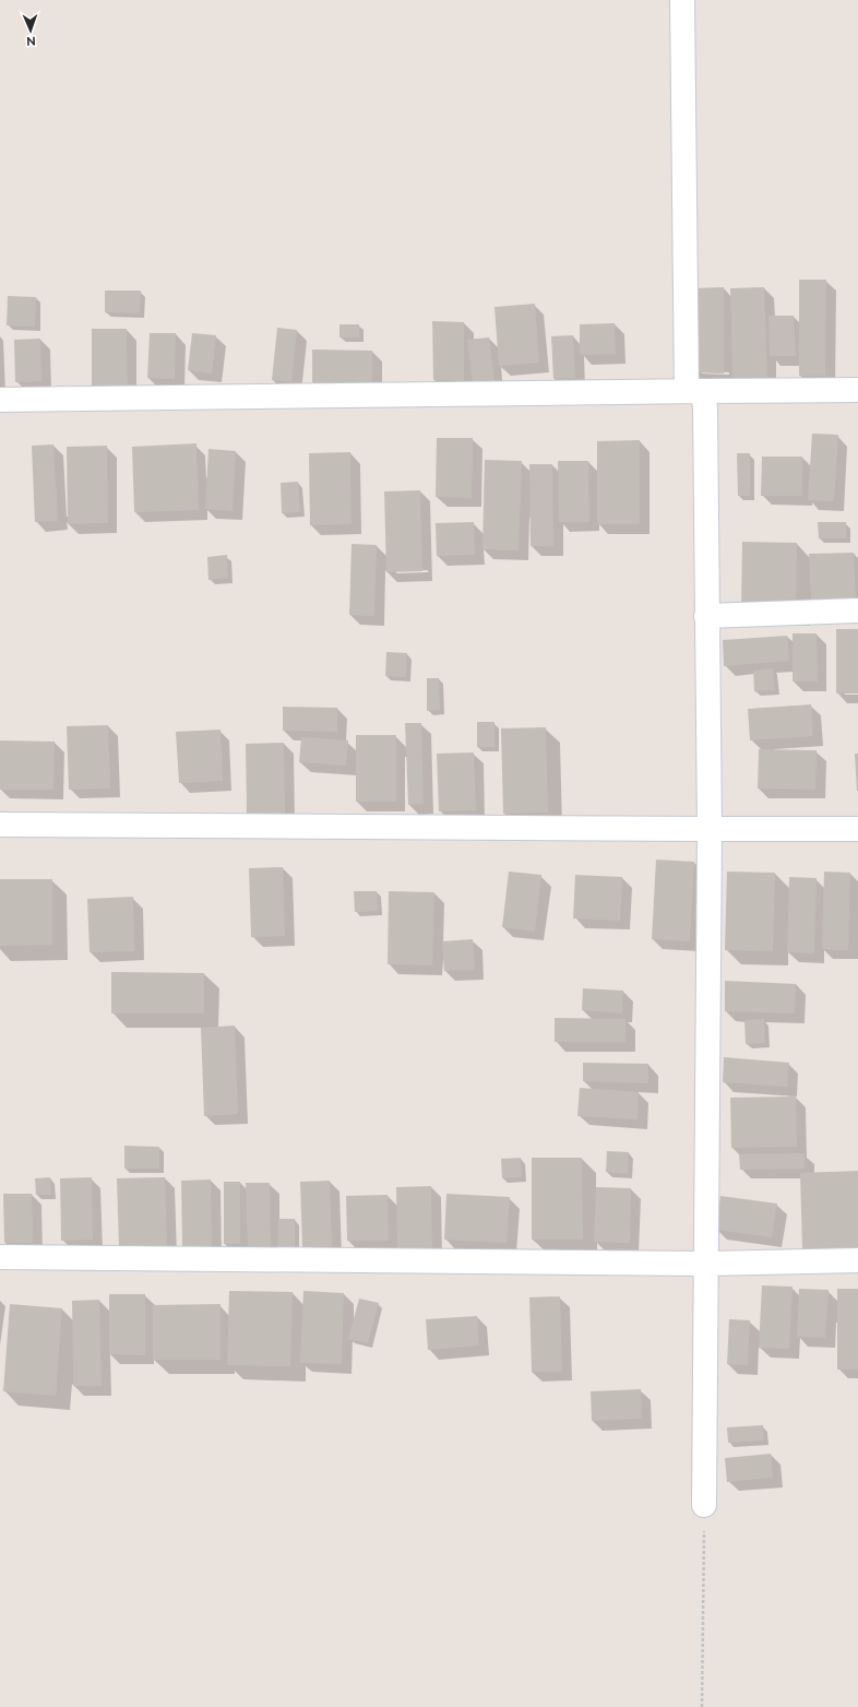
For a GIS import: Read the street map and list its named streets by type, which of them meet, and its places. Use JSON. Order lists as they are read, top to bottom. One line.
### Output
{"north":"bottom"}
